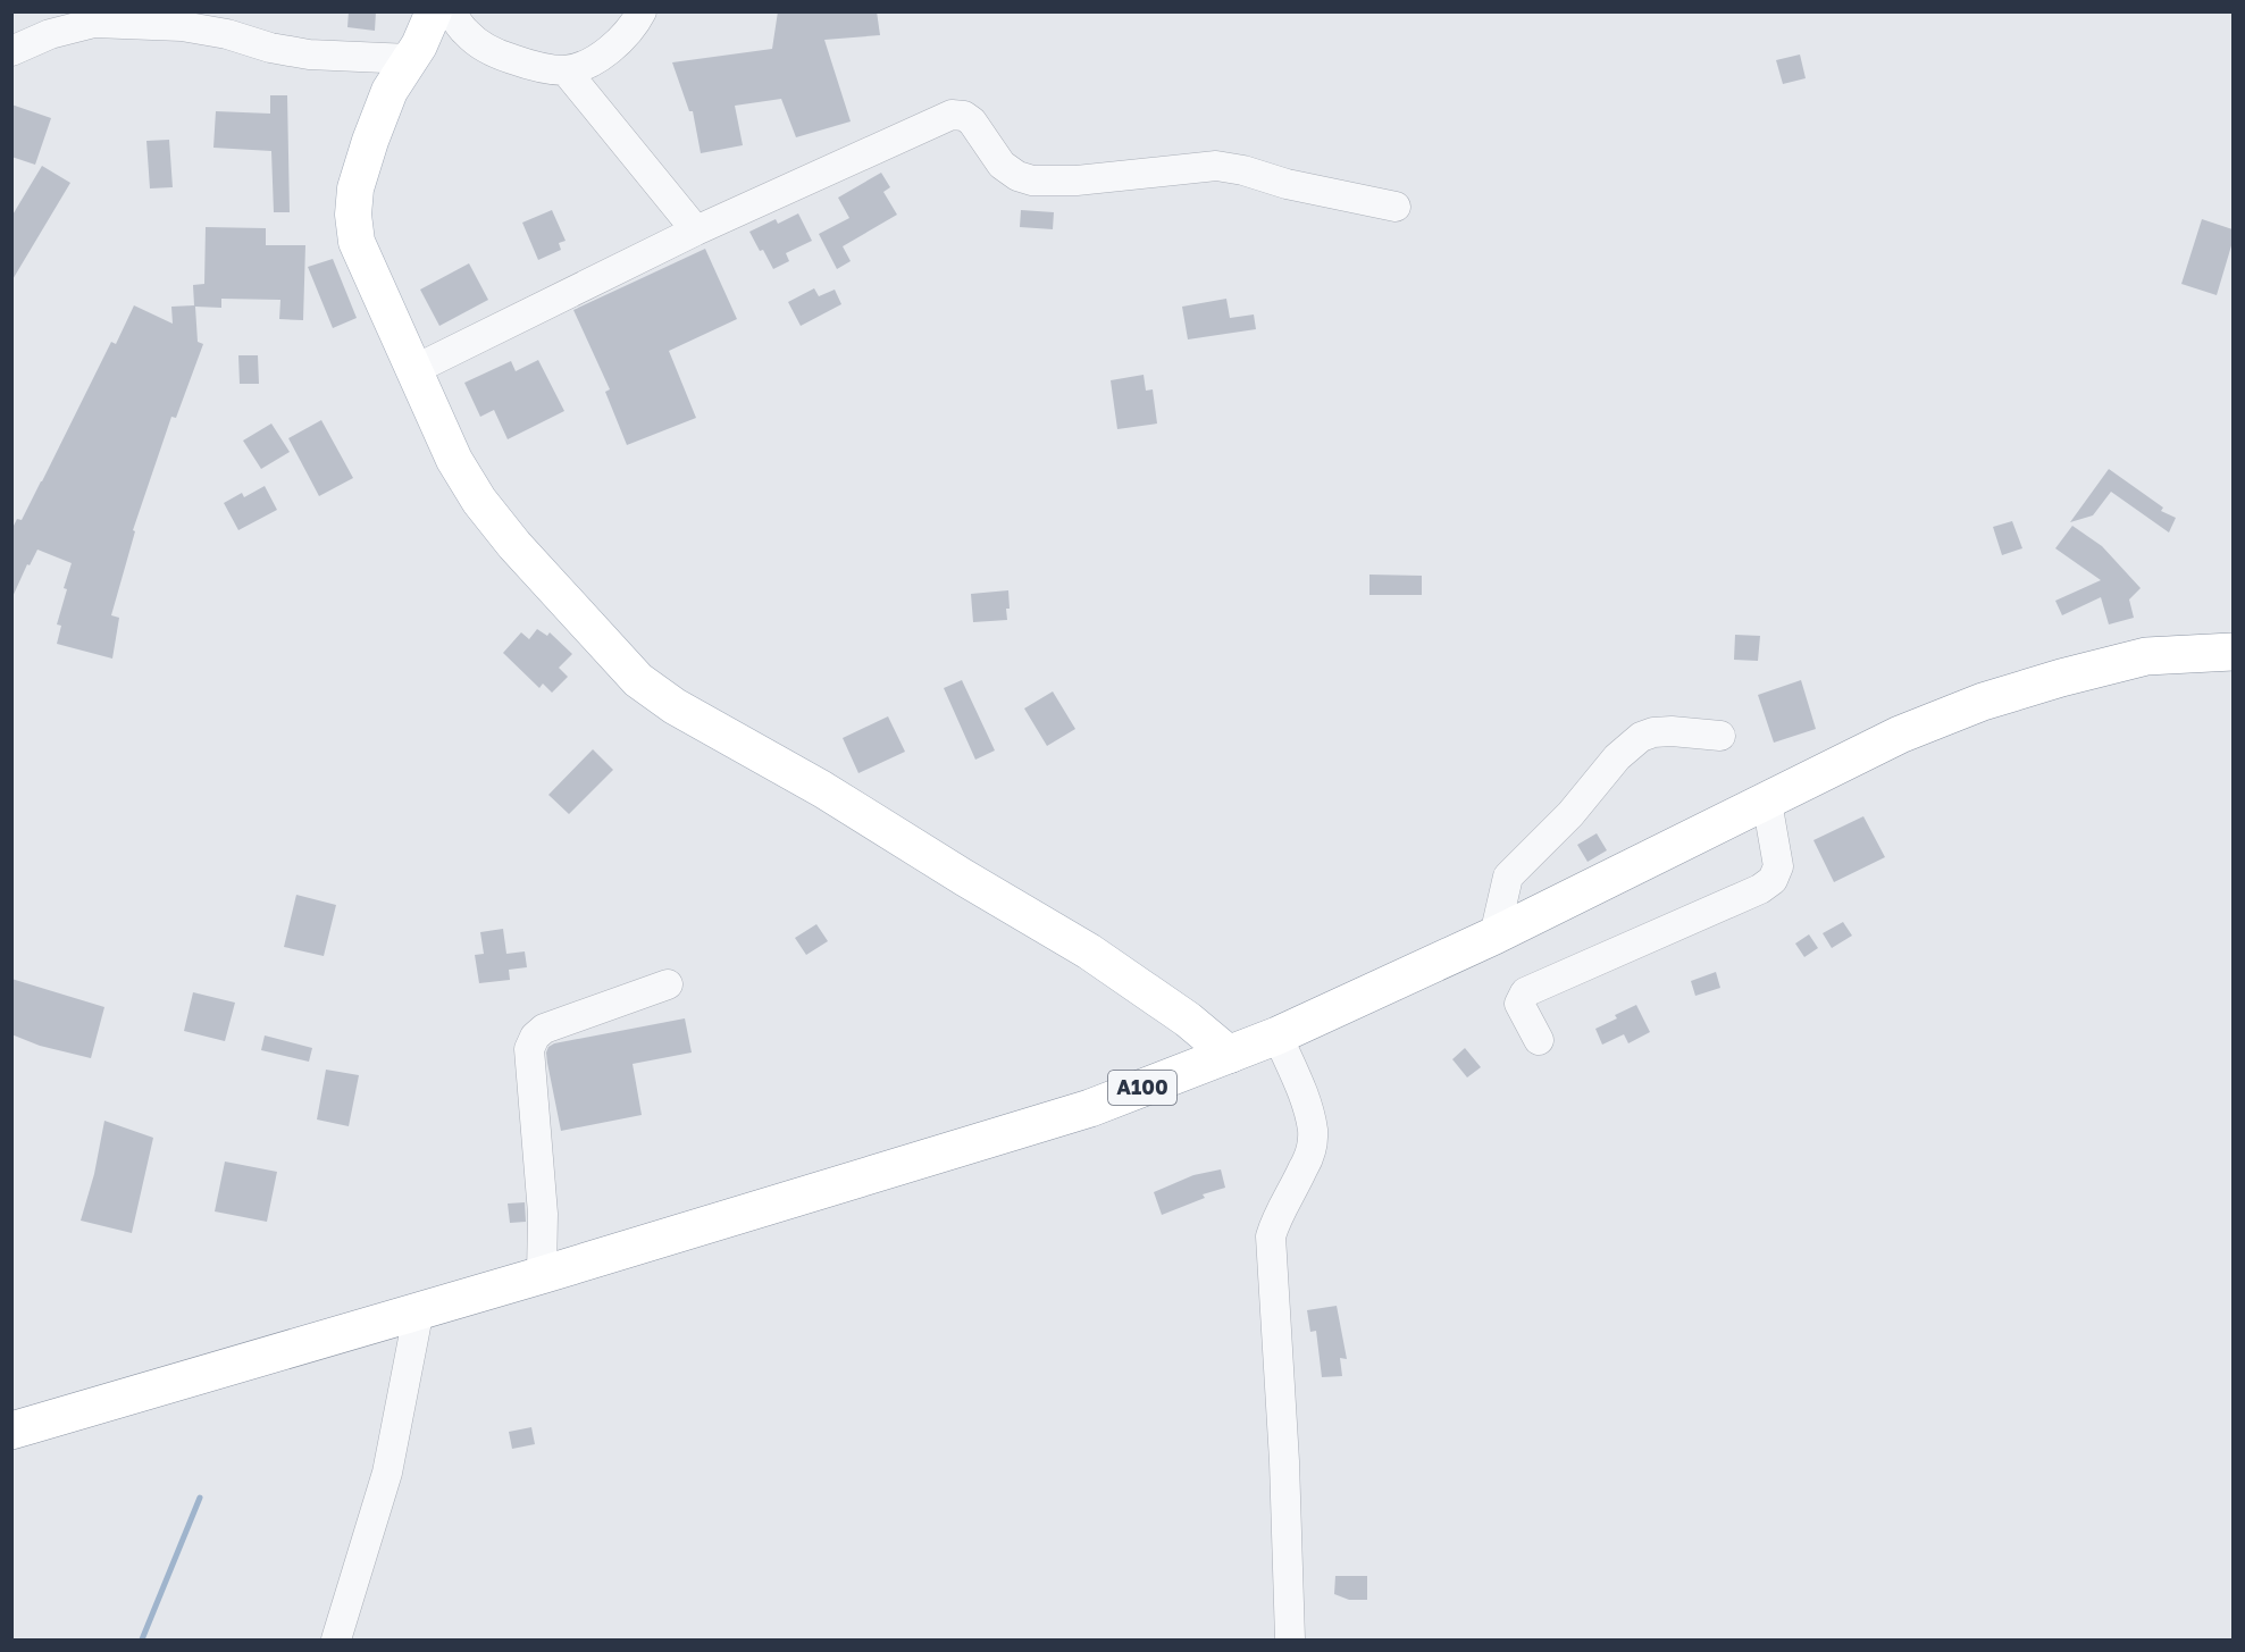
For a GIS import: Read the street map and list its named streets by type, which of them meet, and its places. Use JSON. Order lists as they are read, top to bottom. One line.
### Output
{"streets":{"highway":["A100"]}}
